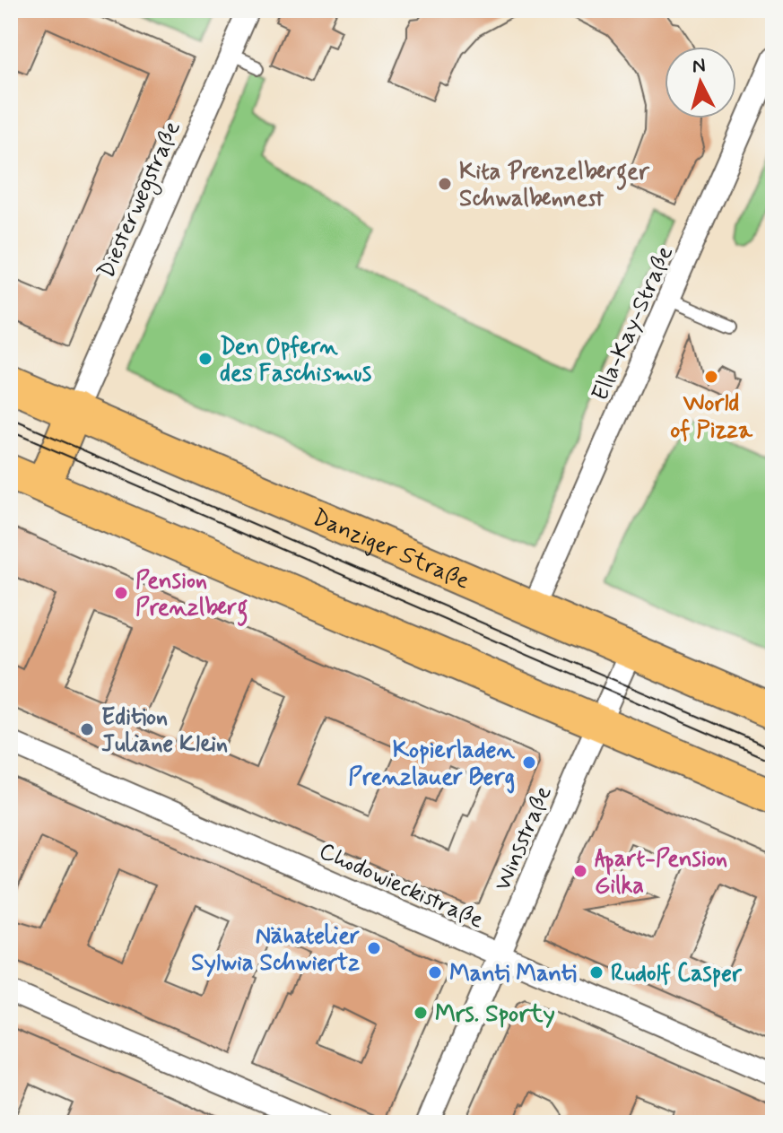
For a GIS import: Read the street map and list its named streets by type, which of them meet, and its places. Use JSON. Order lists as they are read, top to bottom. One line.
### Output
{"streets":{"main road":["Danziger Straße"],"street":["Diesterwegstraße","Ella-Kay-Straße","Winsstraße","Chodowieckistraße"]},"crossings":[["Diesterwegstraße","Danziger Straße"],["Ella-Kay-Straße","Danziger Straße"],["Danziger Straße","Winsstraße"],["Winsstraße","Chodowieckistraße"]],"places":["Kita Prenzelberger Schwalbennest","Den Opfern des Faschismus","World of Pizza","Pension Prenzlberg","Edition Juliane Klein","Kopierladen Prenzlauer Berg","Apart-Pension Gilka","Nähatelier Sylwia Schwiertz","Manti Manti","Rudolf Casper","Mrs. Sporty"],"north":"top"}
